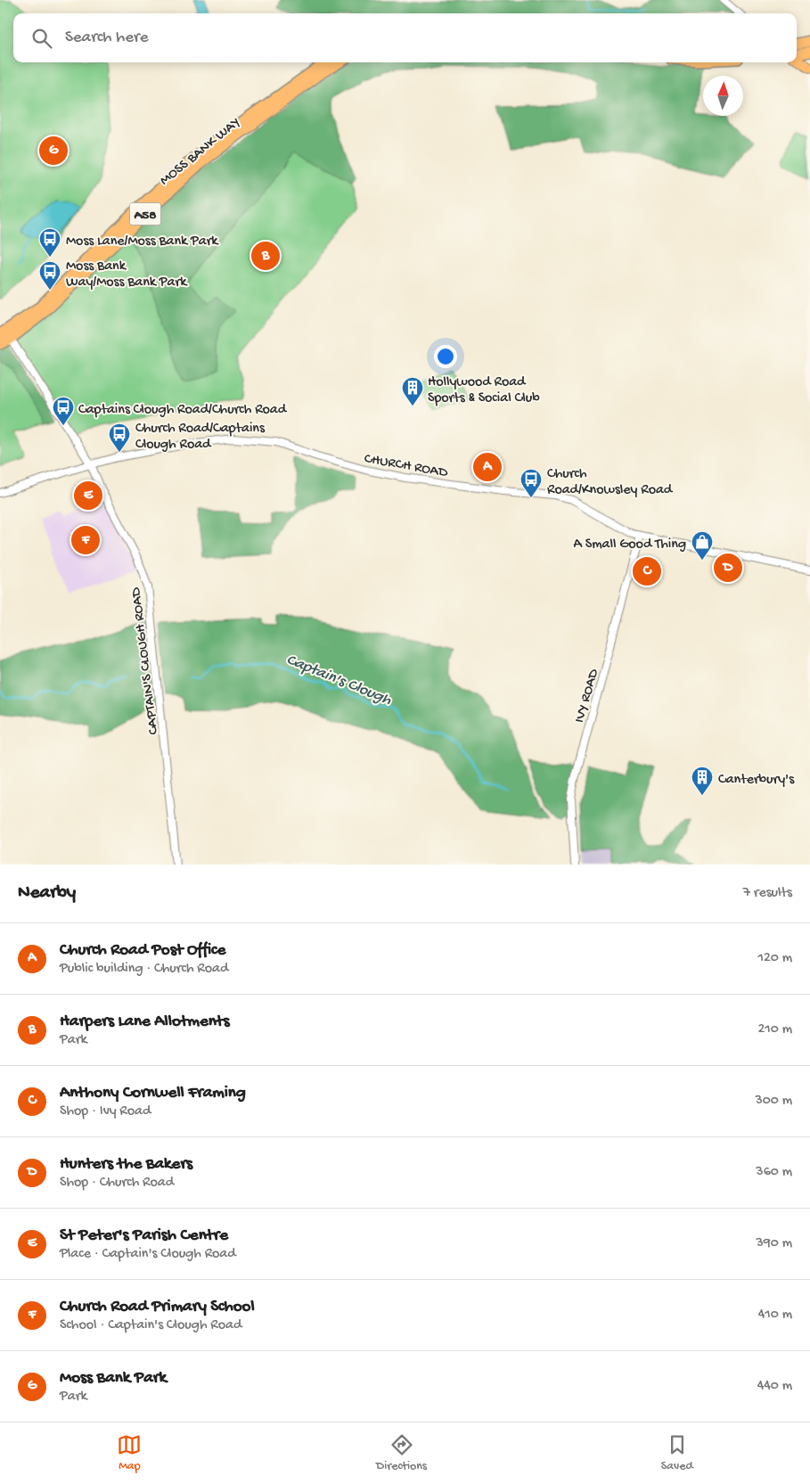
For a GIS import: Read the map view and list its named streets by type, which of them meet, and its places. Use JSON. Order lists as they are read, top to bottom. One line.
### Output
{"streets":{"highway":["MOSS BANK WAY","A58"],"street":["CHURCH ROAD","CAPTAIN'S CLOUGH ROAD","IVY ROAD"]},"crossings":[["MOSS BANK WAY","CAPTAIN'S CLOUGH ROAD"],["CHURCH ROAD","CAPTAIN'S CLOUGH ROAD"],["CHURCH ROAD","IVY ROAD"]],"water":["Captain's Clough"],"places":{"bus stop":["Moss Lane/Moss Bank Park","Moss Bank Way/Moss Bank Park","Captains Clough Road/Church Road","Church Road/Captains Clough Road","Church Road/Knowsley Road"],"building":["Hollywood Road Sports & Social Club","Canterbury's"],"shop":["A Small Good Thing"]},"north":"top","page":{"search":"Search here","pins":["G","B","A","E","F","D","C"],"heading":["Nearby","7 results"],"list":[{"mark":"A","name":"Church Road Post Office","note":"Public building · Church Road","value":"120 m"},{"mark":"B","name":"Harpers Lane Allotments","note":"Park","value":"210 m"},{"mark":"C","name":"Anthony Cornwell Framing","note":"Shop · Ivy Road","value":"300 m"},{"mark":"D","name":"Hunters the Bakers","note":"Shop · Church Road","value":"360 m"},{"mark":"E","name":"St Peter's Parish Centre","note":"Place · Captain's Clough Road","value":"390 m"},{"mark":"F","name":"Church Road Primary School","note":"School · Captain's Clough Road","value":"410 m"},{"mark":"G","name":"Moss Bank Park","note":"Park","value":"440 m"}],"nav":["Map","Directions","Saved"]}}
